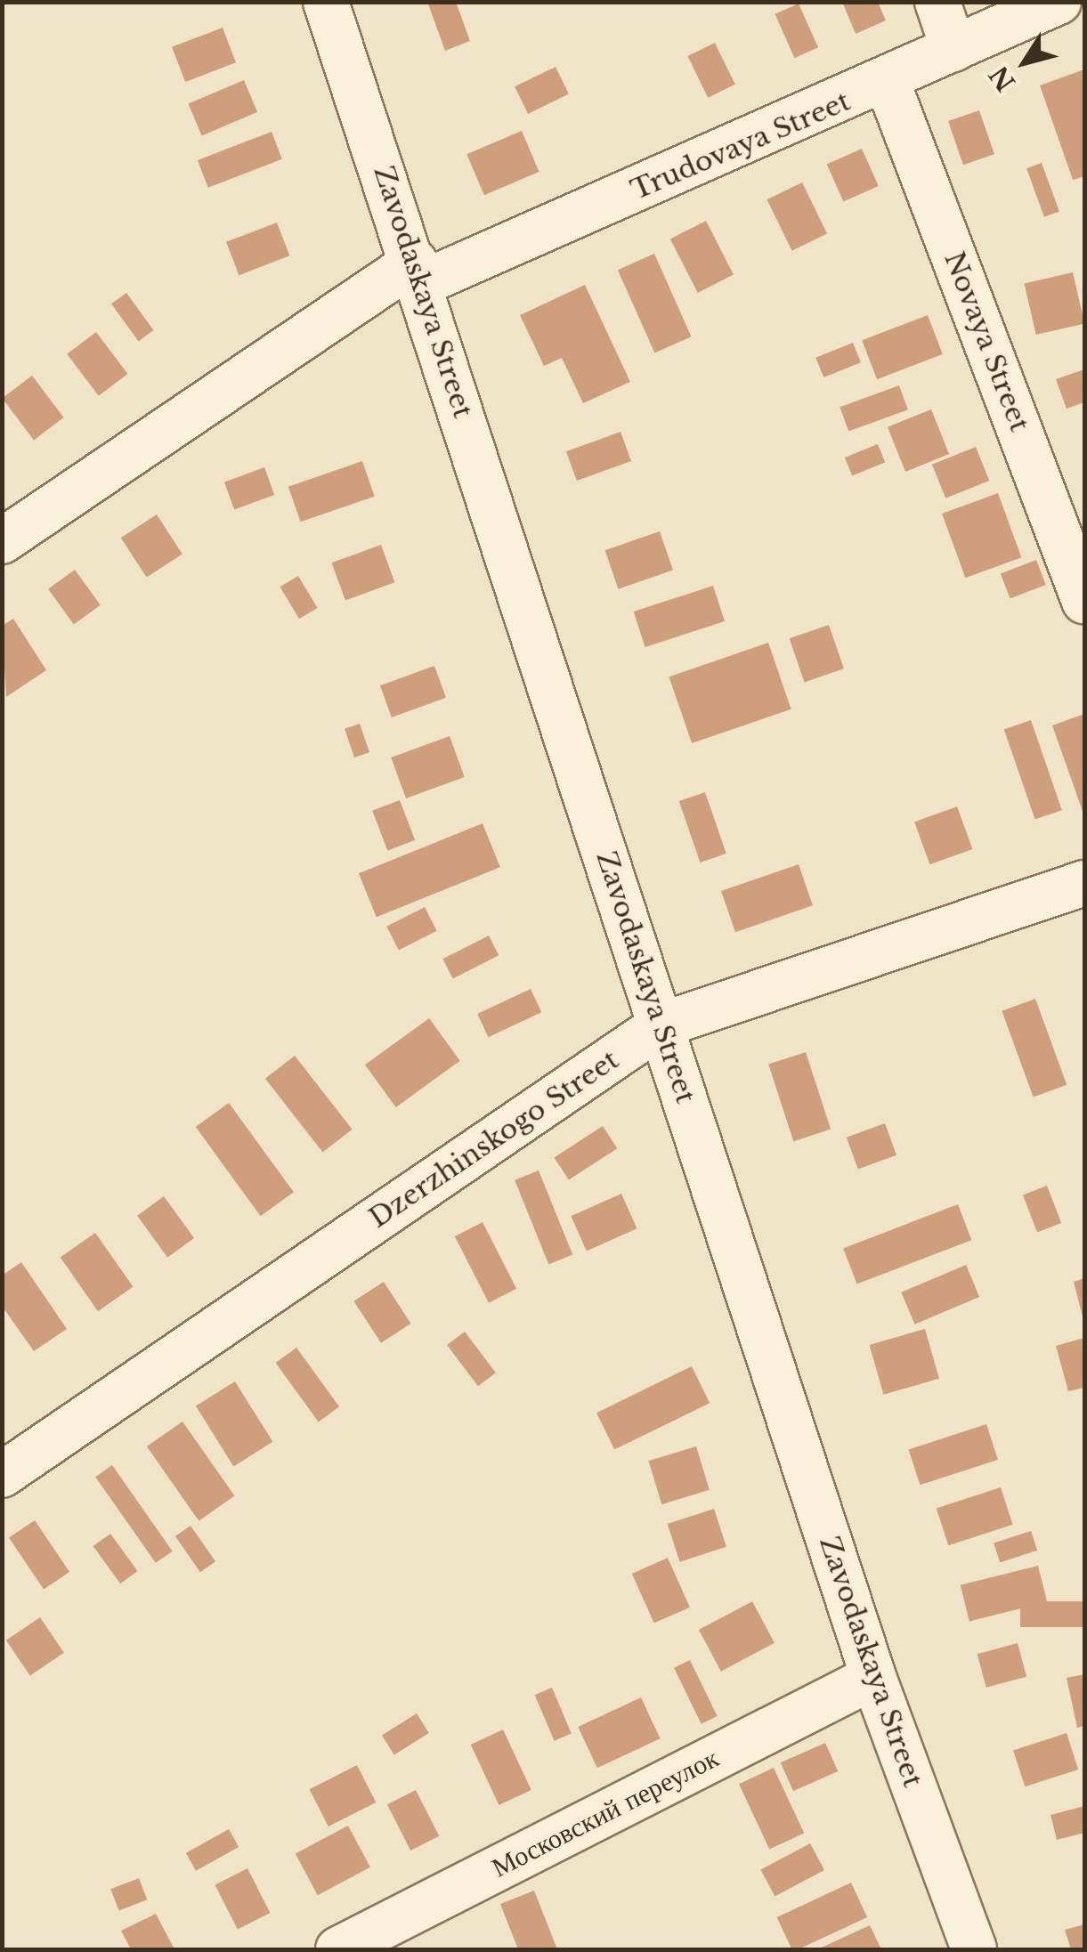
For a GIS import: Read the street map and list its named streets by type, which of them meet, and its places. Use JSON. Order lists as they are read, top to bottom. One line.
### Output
{"streets":{"street":["Trudovaya Street","Zavodaskaya Street","Novaya Street","Dzerzhinskogo Street","Московский переулок"]},"crossings":[["Trudovaya Street","Zavodaskaya Street"],["Trudovaya Street","Novaya Street"],["Zavodaskaya Street","Dzerzhinskogo Street"],["Zavodaskaya Street","Московский переулок"]],"north":"bottom left"}
